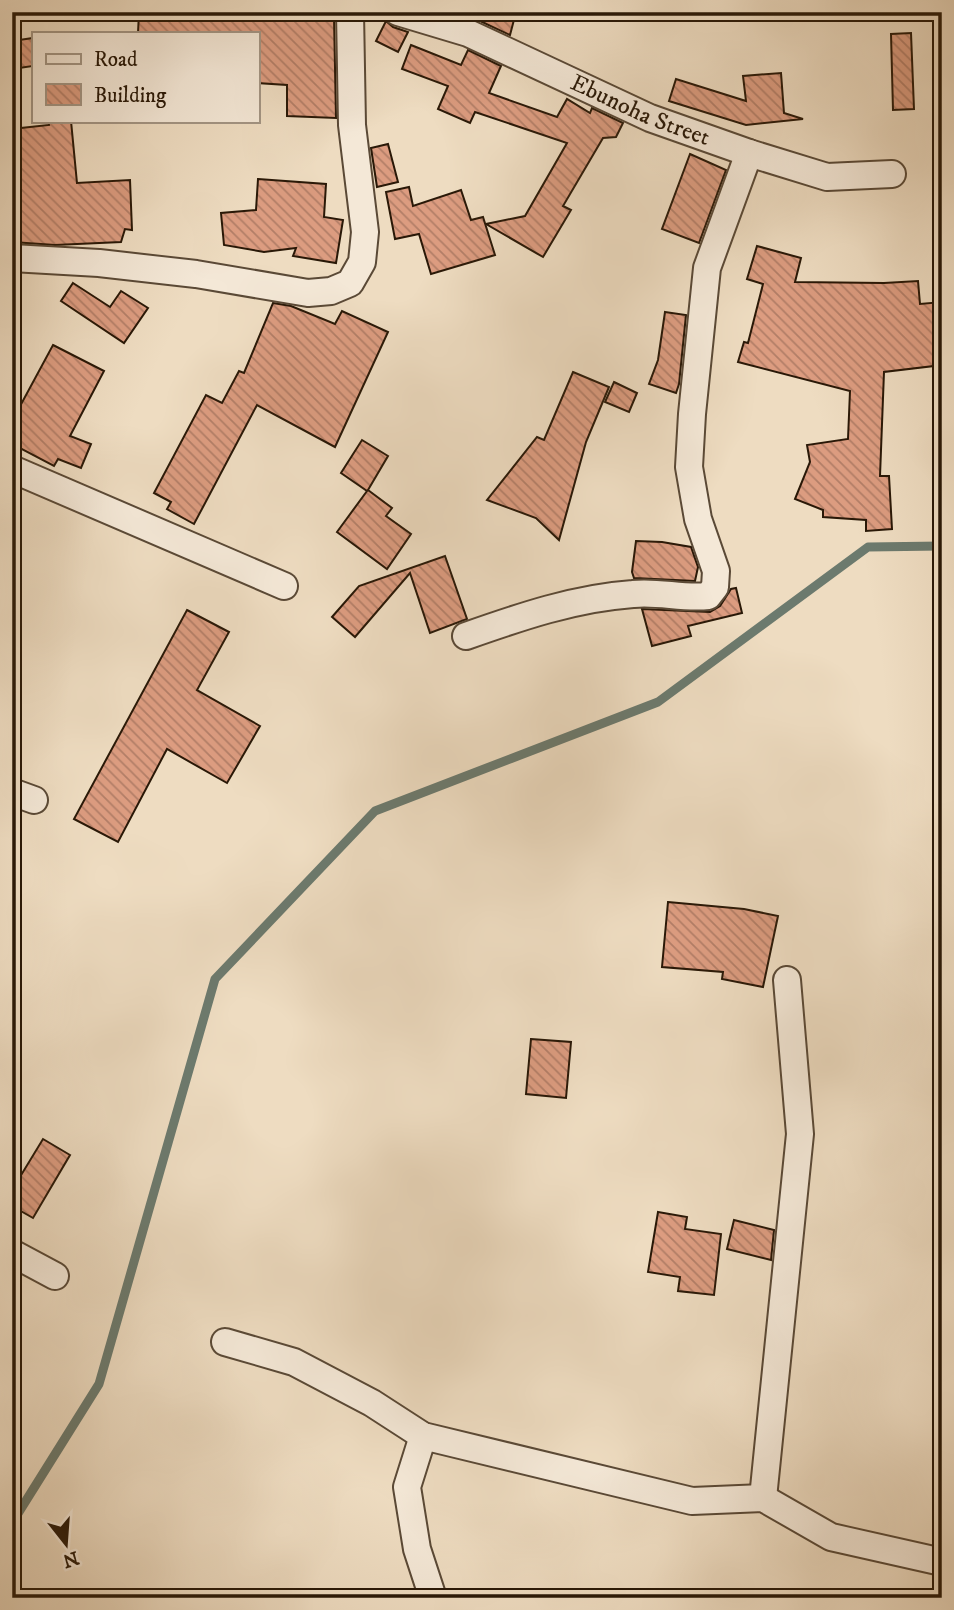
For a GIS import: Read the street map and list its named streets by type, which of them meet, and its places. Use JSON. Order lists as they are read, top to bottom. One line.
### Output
{"streets":{"street":["Ebunoha Street"]},"legend":["Road","Building"],"north":"bottom"}
